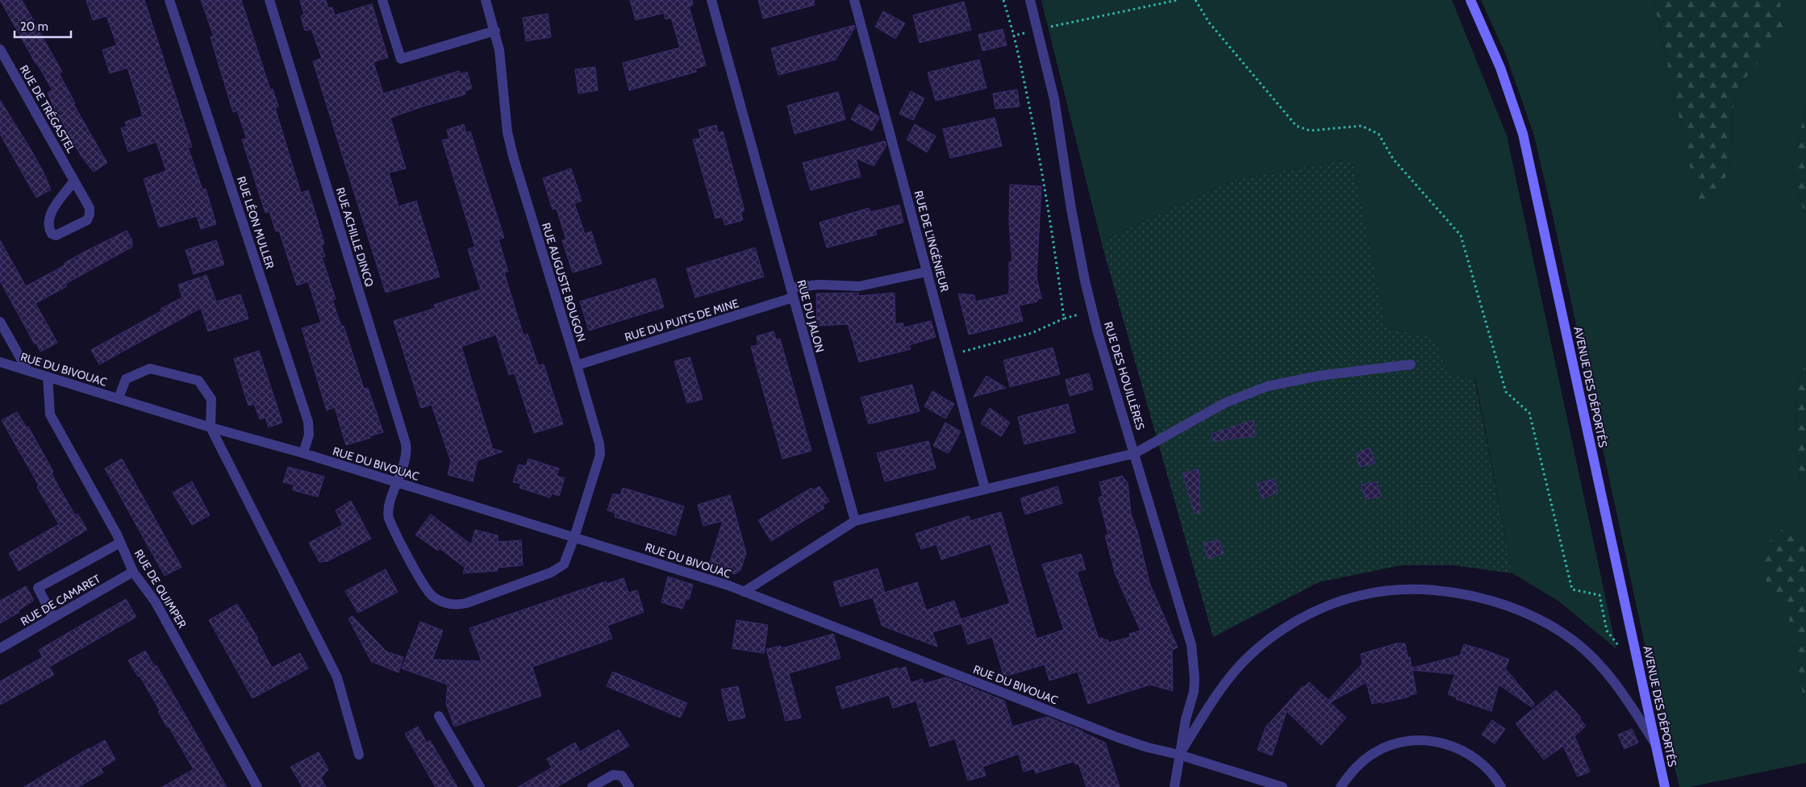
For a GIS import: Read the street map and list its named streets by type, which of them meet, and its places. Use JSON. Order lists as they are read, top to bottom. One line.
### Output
{"streets":{"street":["RUE DE TRÉGASTEL","RUE LÉON MULLER","RUE ACHILLE DINCQ","RUE DE L'INGÉNIEUR","RUE AUGUSTE BOUGON","RUE DU JALON","RUE DU PUITS DE MINE","RUE DU BIVOUAC","RUE DES HOUILLÈRES","AVENUE DES DÉPORTÉS","RUE DE QUIMPER","RUE DE CAMARET"]},"crossings":[["RUE LÉON MULLER","RUE DU BIVOUAC"],["RUE ACHILLE DINCQ","RUE AUGUSTE BOUGON"],["RUE ACHILLE DINCQ","RUE DU BIVOUAC"],["RUE AUGUSTE BOUGON","RUE DU PUITS DE MINE"],["RUE AUGUSTE BOUGON","RUE DU BIVOUAC"],["RUE DU JALON","RUE DU PUITS DE MINE"],["RUE DU BIVOUAC","RUE DES HOUILLÈRES"],["RUE DU BIVOUAC","RUE DE QUIMPER"],["RUE DE QUIMPER","RUE DE CAMARET"]],"scale_bar":"20 m"}
